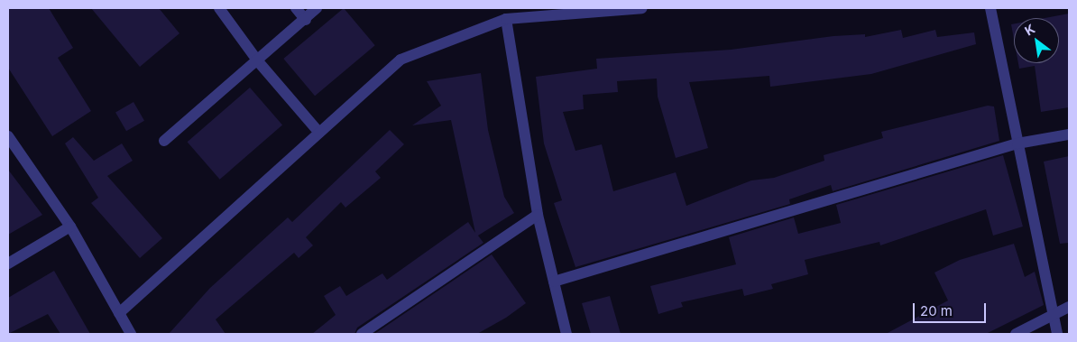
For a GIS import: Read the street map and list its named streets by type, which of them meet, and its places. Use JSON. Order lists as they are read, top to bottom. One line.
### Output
{"scale_bar":"20 m","north":"top left"}
